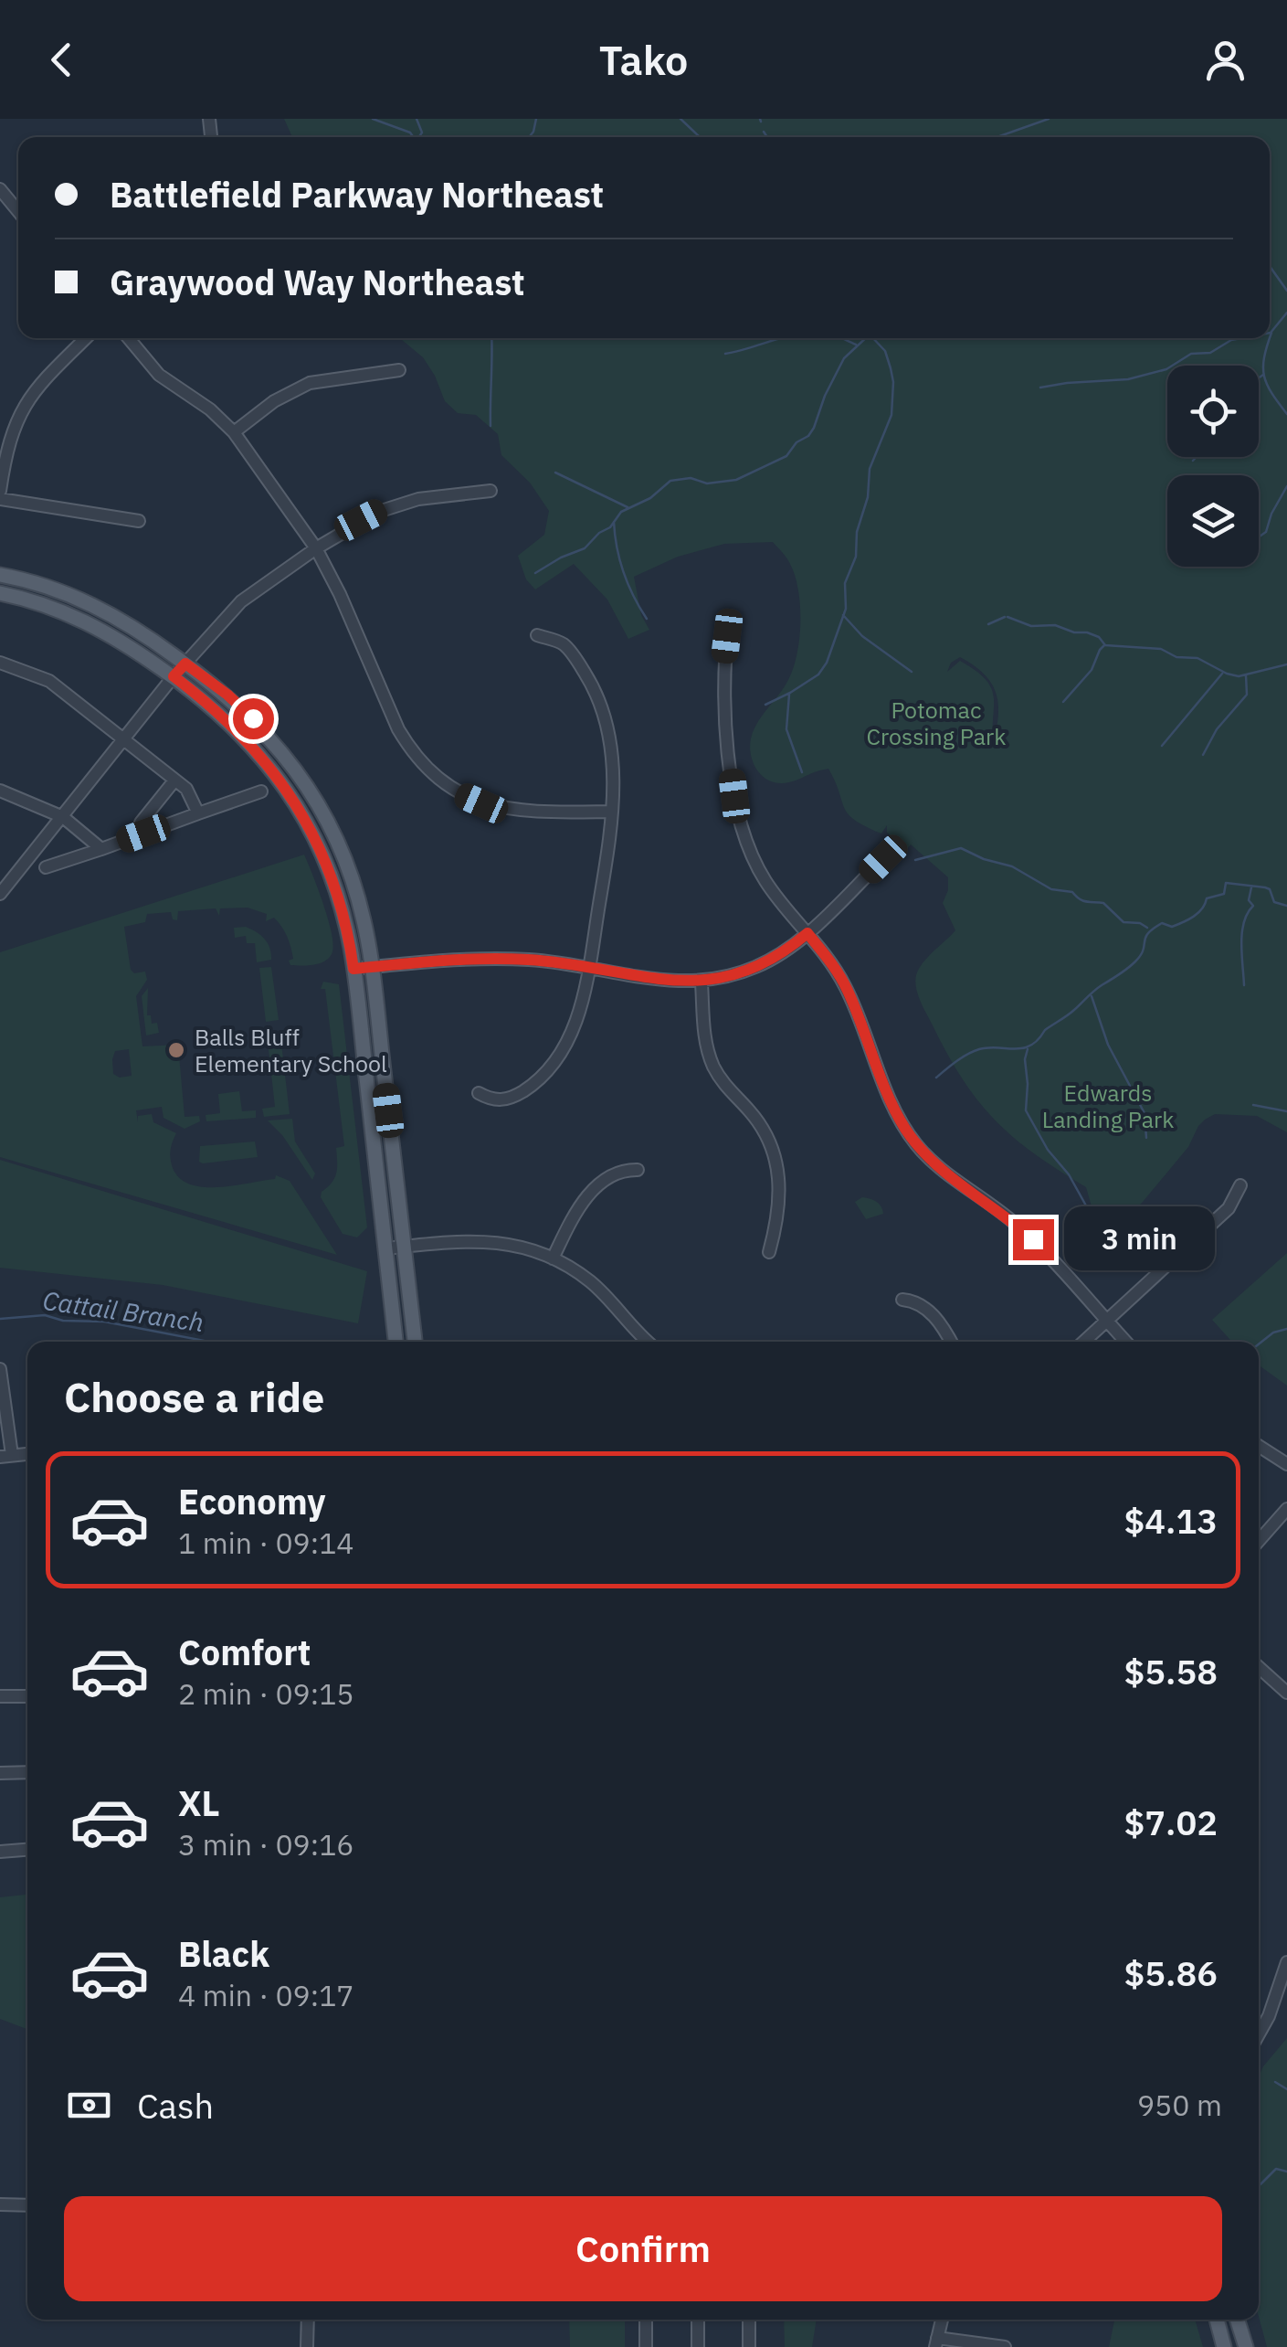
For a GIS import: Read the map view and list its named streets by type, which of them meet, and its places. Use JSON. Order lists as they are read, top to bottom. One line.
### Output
{"water":["Cattail Branch"],"parks":["Potomac Crossing Park","Edwards Landing Park"],"places":["Balls Bluff Elementary School"],"page":{"header":"Tako","banner":["Battlefield Parkway Northeast","Graywood Way Northeast"],"bubble":"3 min","heading":"Choose a ride","list":[{"name":"Economy","note":"1 min · 09:14","value":"$4.13"},{"name":"Comfort","note":"2 min · 09:15","value":"$5.58"},{"name":"XL","note":"3 min · 09:16","value":"$7.02"},{"name":"Black","note":"4 min · 09:17","value":"$5.86"}],"pay":["Cash","950 m"],"buttons":"Confirm"}}
